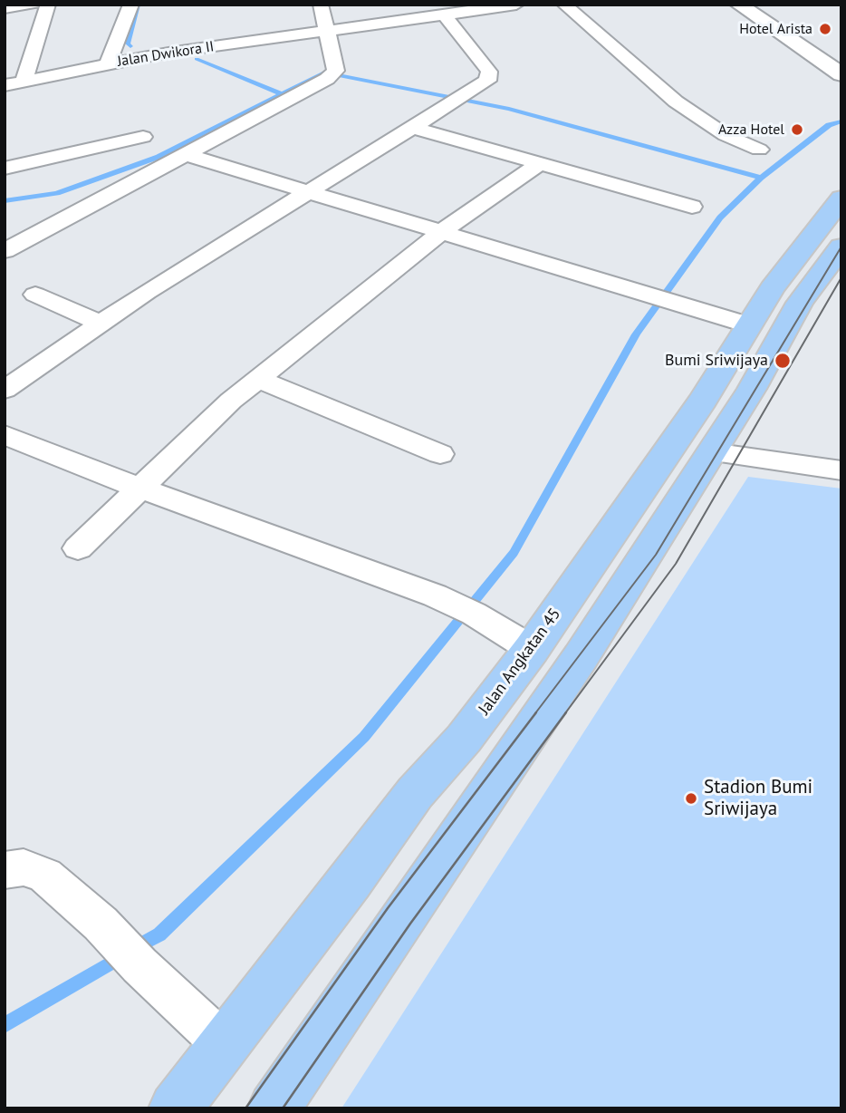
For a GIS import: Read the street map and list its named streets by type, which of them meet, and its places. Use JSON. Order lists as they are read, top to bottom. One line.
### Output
{"streets":{"main road":["Jalan Angkatan 45"],"street":["Jalan Dwikora II"]},"places":["Hotel Arista","Azza Hotel","Bumi Sriwijaya","Stadion Bumi Sriwijaya"]}
